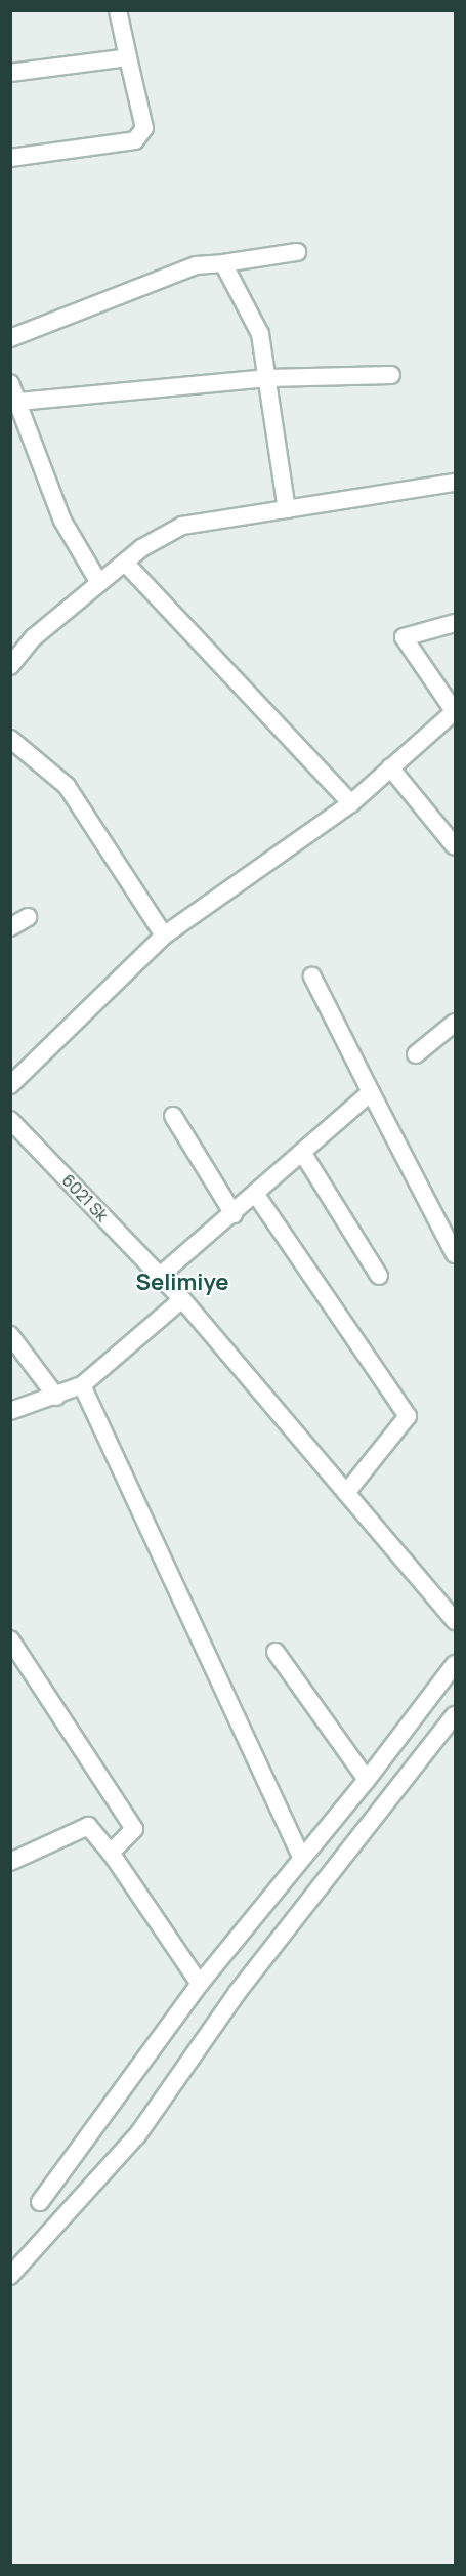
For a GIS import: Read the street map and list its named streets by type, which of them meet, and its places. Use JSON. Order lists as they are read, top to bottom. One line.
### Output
{"streets":{"street":["6021 Sk"]},"districts":["Selimiye"]}
